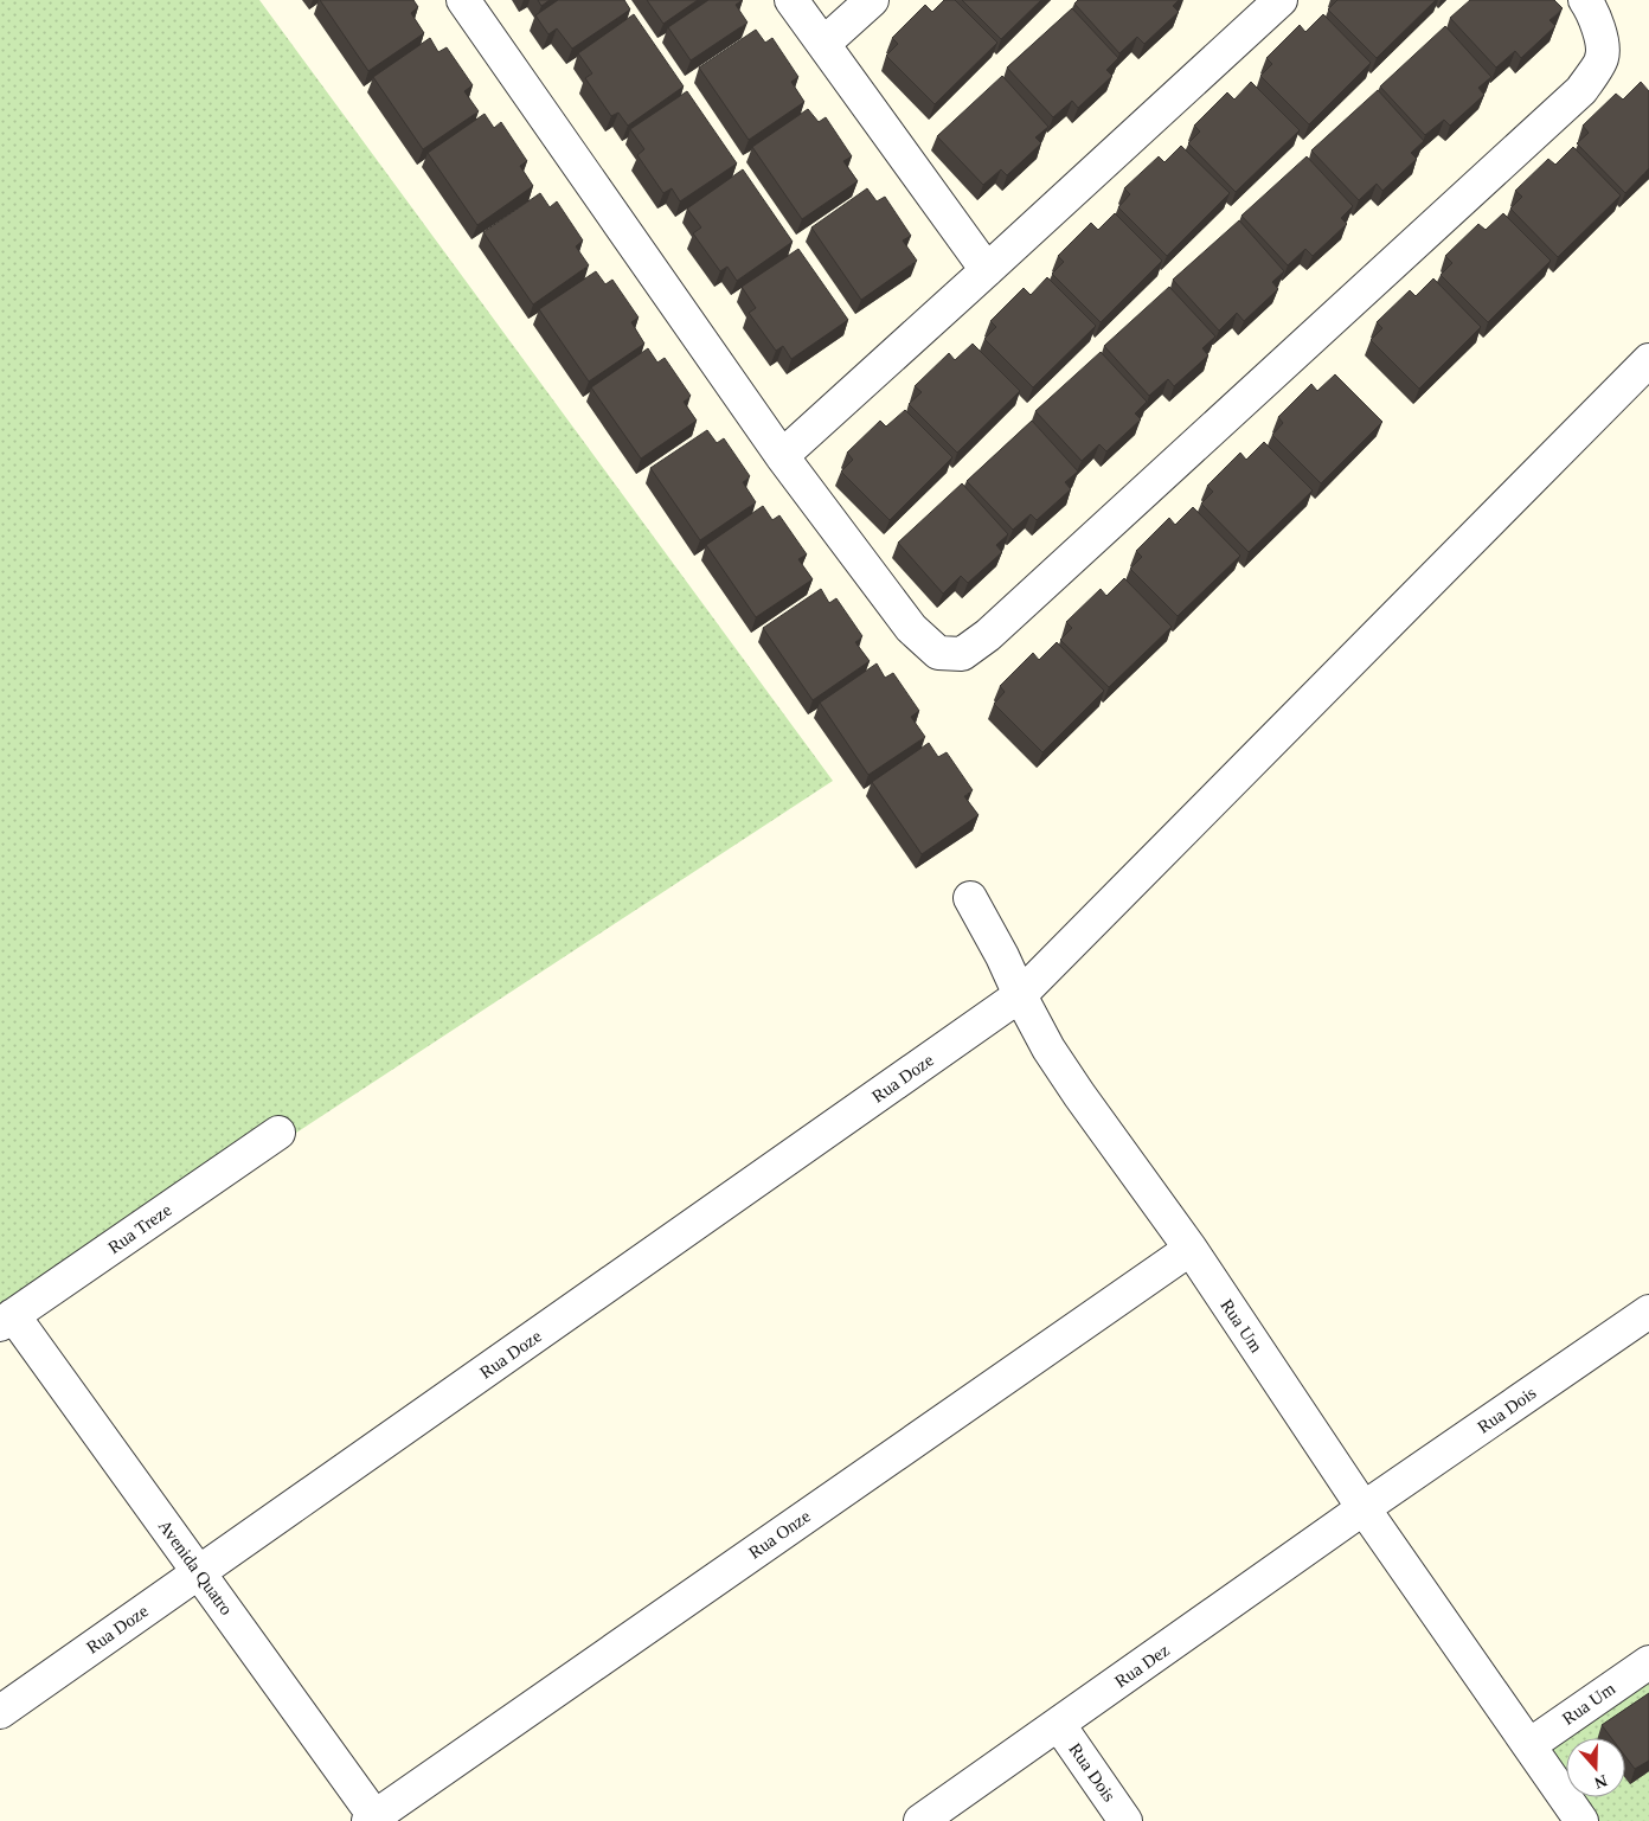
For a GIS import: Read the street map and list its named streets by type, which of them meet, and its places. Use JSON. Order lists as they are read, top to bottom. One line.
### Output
{"streets":{"street":["Rua Doze","Rua Treze","Rua Um","Rua Dois","Rua Onze","Avenida Quatro","Rua Dez"]},"crossings":[["Rua Doze","Rua Um"],["Rua Doze","Avenida Quatro"],["Rua Treze","Avenida Quatro"],["Rua Um","Rua Dois"],["Rua Um","Rua Onze"],["Rua Um","Rua Dez"],["Rua Dois","Rua Dez"],["Rua Onze","Avenida Quatro"]],"north":"bottom"}
